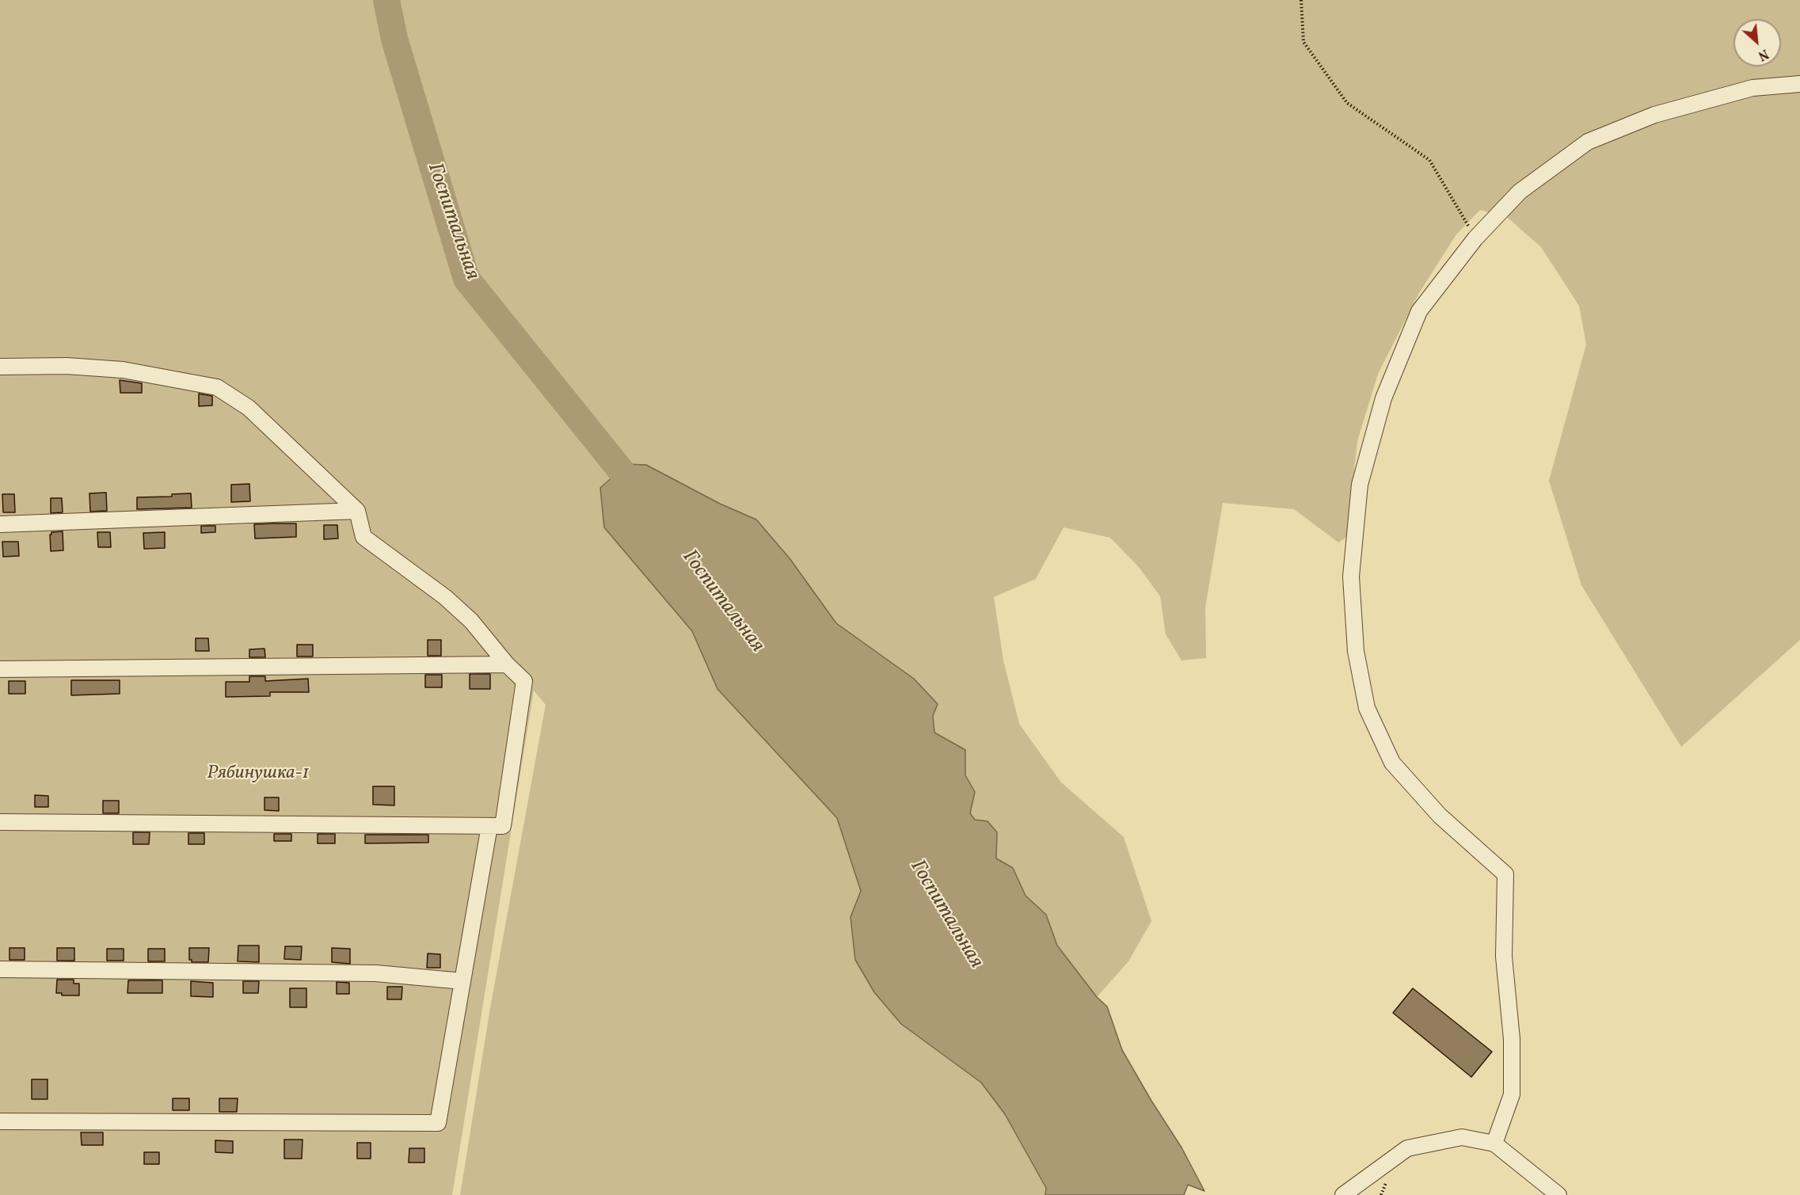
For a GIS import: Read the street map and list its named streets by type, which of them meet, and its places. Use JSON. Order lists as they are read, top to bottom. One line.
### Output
{"water":["Госпитальная"],"parks":["Рябинушка-1"],"north":"bottom right"}
